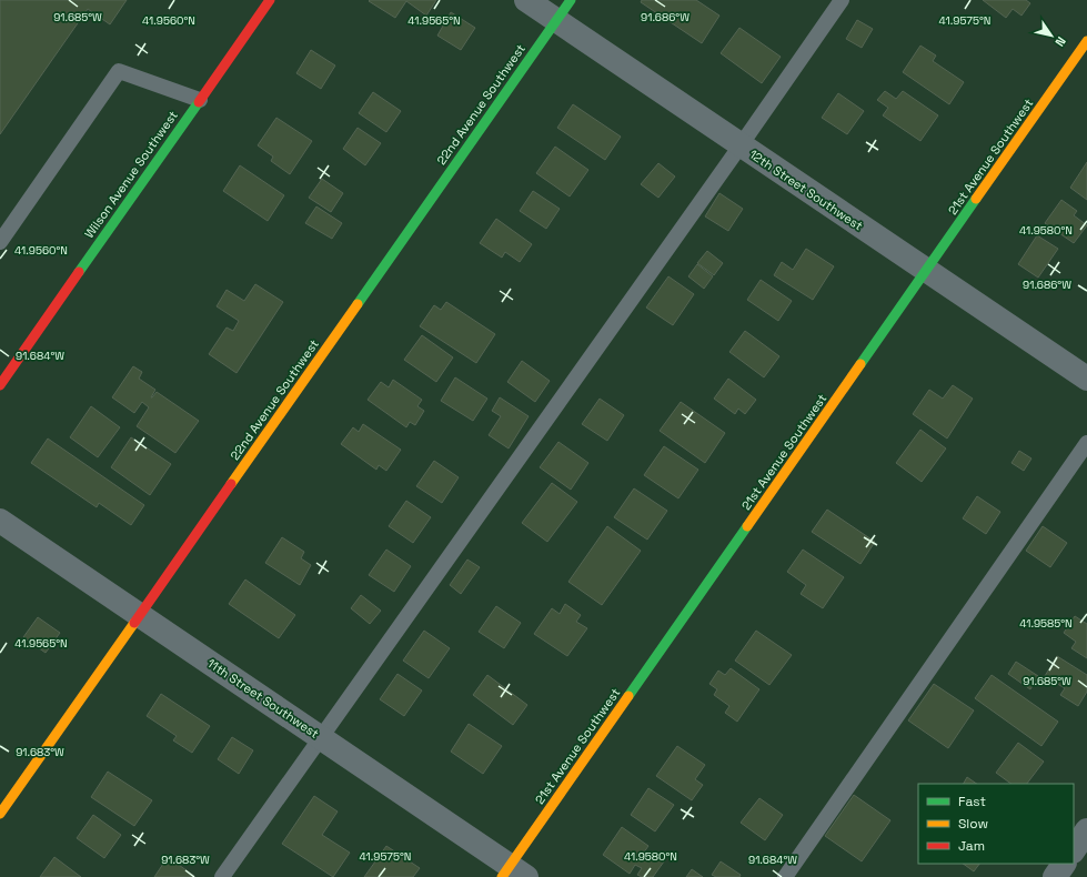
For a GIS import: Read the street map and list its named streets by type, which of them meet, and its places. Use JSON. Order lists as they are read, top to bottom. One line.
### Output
{"streets":{"street":["22nd Avenue Southwest","21st Avenue Southwest","Wilson Avenue Southwest","12th Street Southwest","11th Street Southwest"]},"crossings":[["22nd Avenue Southwest","12th Street Southwest"],["22nd Avenue Southwest","11th Street Southwest"],["21st Avenue Southwest","12th Street Southwest"],["21st Avenue Southwest","11th Street Southwest"]],"legend":["Fast","Slow","Jam"],"north":"bottom right","coordinates":["91.685°W","91.686°W","41.9560°N","41.9565°N","41.9575°N","41.9580°N","91.684°W","41.9585°N","91.683°W"]}
